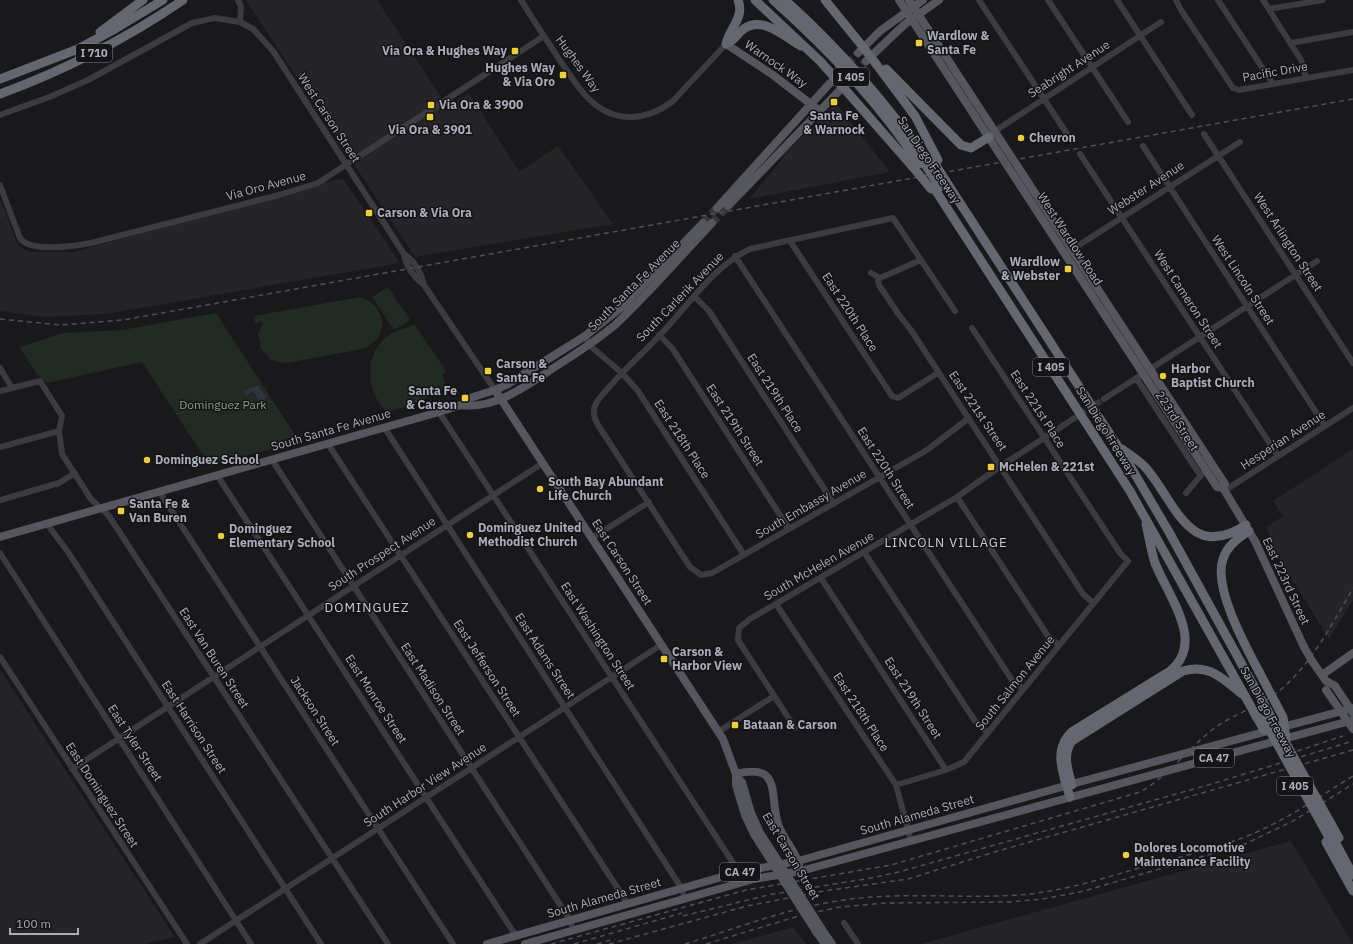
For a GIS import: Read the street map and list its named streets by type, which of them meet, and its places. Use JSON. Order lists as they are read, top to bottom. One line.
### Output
{"streets":{"highway":["I 710","I 405","San Diego Freeway"],"main road":["Warnock Way","West Wardlow Road","South Santa Fe Avenue","East Carson Street","East 223rd Street","CA 47","South Alameda Street"],"street":["Hughes Way","Seabright Avenue","Pacific Drive","West Carson Street","Via Oro Avenue","Webster Avenue","West Arlington Street","West Lincoln Street","South Carlerik Avenue","West Cameron Street","East 220th Place","East 219th Place","East 221st Place","East 221st Street","East 219th Street","East 218th Place","Hesperian Avenue","East 220th Street","South Embassy Avenue","South Prospect Avenue","South McHelen Avenue","East Washington Street","East Adams Street","East Van Buren Street","East Jefferson Street","South Salmon Avenue","East Madison Street","East Monroe Street","Jackson Street","East Harrison Street","East Tyler Street","South Harbor View Avenue","East Dominguez Street"]},"crossings":[["Hughes Way","Warnock Way"],["Hughes Way","Via Oro Avenue"],["Seabright Avenue","West Wardlow Road"],["West Carson Street","Via Oro Avenue"],["West Carson Street","East Carson Street"],["Webster Avenue","West Wardlow Road"],["Webster Avenue","West Arlington Street"],["Webster Avenue","West Lincoln Street"],["Webster Avenue","West Cameron Street"],["West Wardlow Road","Hesperian Avenue"],["West Wardlow Road","East 223rd Street"],["West Lincoln Street","Hesperian Avenue"],["South Santa Fe Avenue","East 218th Place"],["South Santa Fe Avenue","East Carson Street"],["South Santa Fe Avenue","East Washington Street"],["South Santa Fe Avenue","East Adams Street"],["South Santa Fe Avenue","East Van Buren Street"],["South Santa Fe Avenue","East Jefferson Street"],["South Santa Fe Avenue","East Madison Street"],["South Santa Fe Avenue","East Monroe Street"],["South Santa Fe Avenue","Jackson Street"],["South Santa Fe Avenue","East Harrison Street"],["South Carlerik Avenue","East 220th Place"],["South Carlerik Avenue","East 219th Place"],["South Carlerik Avenue","East 219th Street"],["South Carlerik Avenue","East 218th Place"],["South Carlerik Avenue","East 220th Street"],["South Carlerik Avenue","South Embassy Avenue"],["West Cameron Street","Hesperian Avenue"],["East 220th Place","East 221st Street"],["East 219th Place","South Embassy Avenue"],["East 221st Place","South McHelen Avenue"],["East 221st Place","South Salmon Avenue"],["East 221st Street","South Embassy Avenue"],["East 221st Street","South McHelen Avenue"],["East 221st Street","South Salmon Avenue"],["East 219th Street","South Embassy Avenue"],["East 219th Street","South McHelen Avenue"],["East 219th Street","South Salmon Avenue"],["East 218th Place","South Embassy Avenue"],["East 218th Place","South McHelen Avenue"],["East 218th Place","South Salmon Avenue"],["East 218th Place","South Alameda Street"],["Hesperian Avenue","East 223rd Street"],["East 220th Street","South Embassy Avenue"],["East 220th Street","South McHelen Avenue"],["East 220th Street","South Salmon Avenue"],["South Prospect Avenue","East Carson Street"],["South Prospect Avenue","East Washington Street"],["South Prospect Avenue","East Adams Street"],["South Prospect Avenue","East Van Buren Street"],["South Prospect Avenue","East Jefferson Street"],["South Prospect Avenue","East Madison Street"],["South Prospect Avenue","East Monroe Street"],["South Prospect Avenue","Jackson Street"],["South Prospect Avenue","East Harrison Street"],["South Prospect Avenue","East Tyler Street"],["South Prospect Avenue","East Dominguez Street"],["East Carson Street","South Harbor View Avenue"],["East Washington Street","South Harbor View Avenue"],["East Washington Street","South Alameda Street"],["East Adams Street","South Harbor View Avenue"],["East Adams Street","South Alameda Street"],["East Van Buren Street","South Harbor View Avenue"],["East Jefferson Street","South Harbor View Avenue"],["East Jefferson Street","South Alameda Street"],["East Madison Street","South Harbor View Avenue"],["East Madison Street","South Alameda Street"],["East Monroe Street","South Harbor View Avenue"],["East Monroe Street","South Alameda Street"],["Jackson Street","South Harbor View Avenue"],["East Harrison Street","South Harbor View Avenue"],["East Tyler Street","South Harbor View Avenue"]],"districts":["LINCOLN VILLAGE","DOMINGUEZ"],"parks":["Dominguez Park"],"places":{"transit":["Wardlow & Santa Fe","Via Ora & Hughes Way","Hughes Way & Via Oro","Santa Fe & Warnock","Via Ora & 3900","Via Ora & 3901","Carson & Via Ora","Wardlow & Webster","Carson & Santa Fe","Santa Fe & Carson","McHelen & 221st","Santa Fe & Van Buren","Carson & Harbor View","Bataan & Carson"],"other":["Chevron","Harbor Baptist Church","Dominguez School","South Bay Abundant Life Church","Dominguez United Methodist Church","Dominguez Elementary School","Dolores Locomotive Maintenance Facility"]},"scale_bar":"100 m"}
